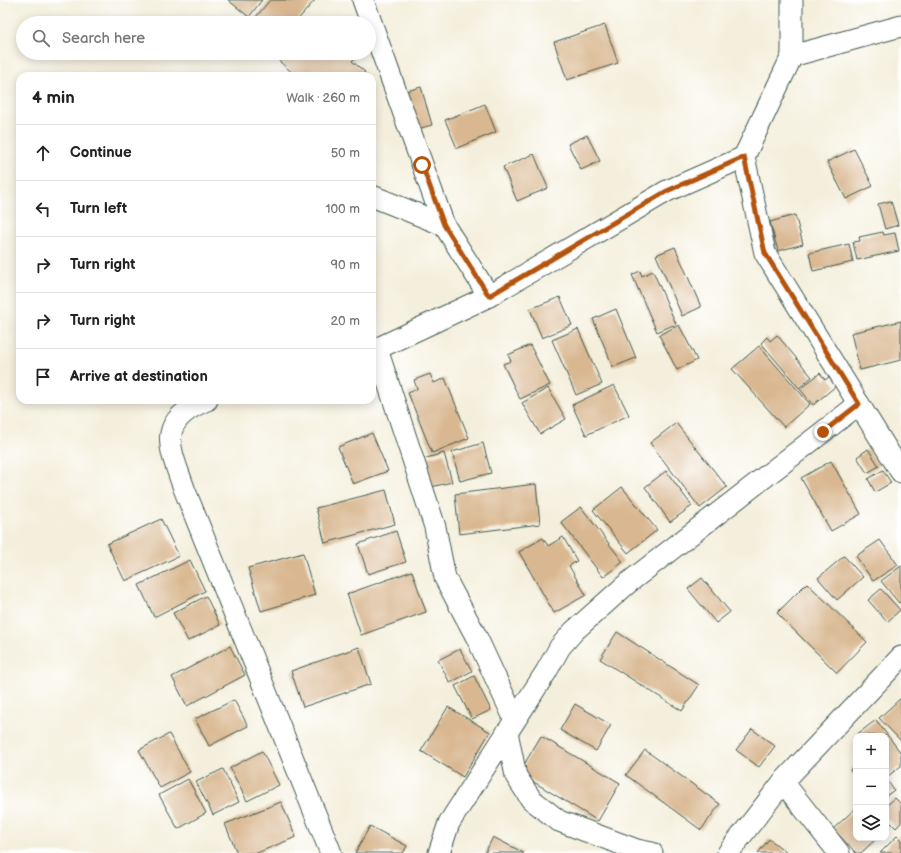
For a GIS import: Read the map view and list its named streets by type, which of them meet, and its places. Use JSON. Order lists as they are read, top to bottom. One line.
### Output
{"page":{"search":"Search here","heading":["4 min","Walk · 260 m"],"list":[["Continue","50 m"],["Turn left","100 m"],["Turn right","90 m"],["Turn right","20 m"],"Arrive at destination"],"map_buttons":["+","−"]}}
